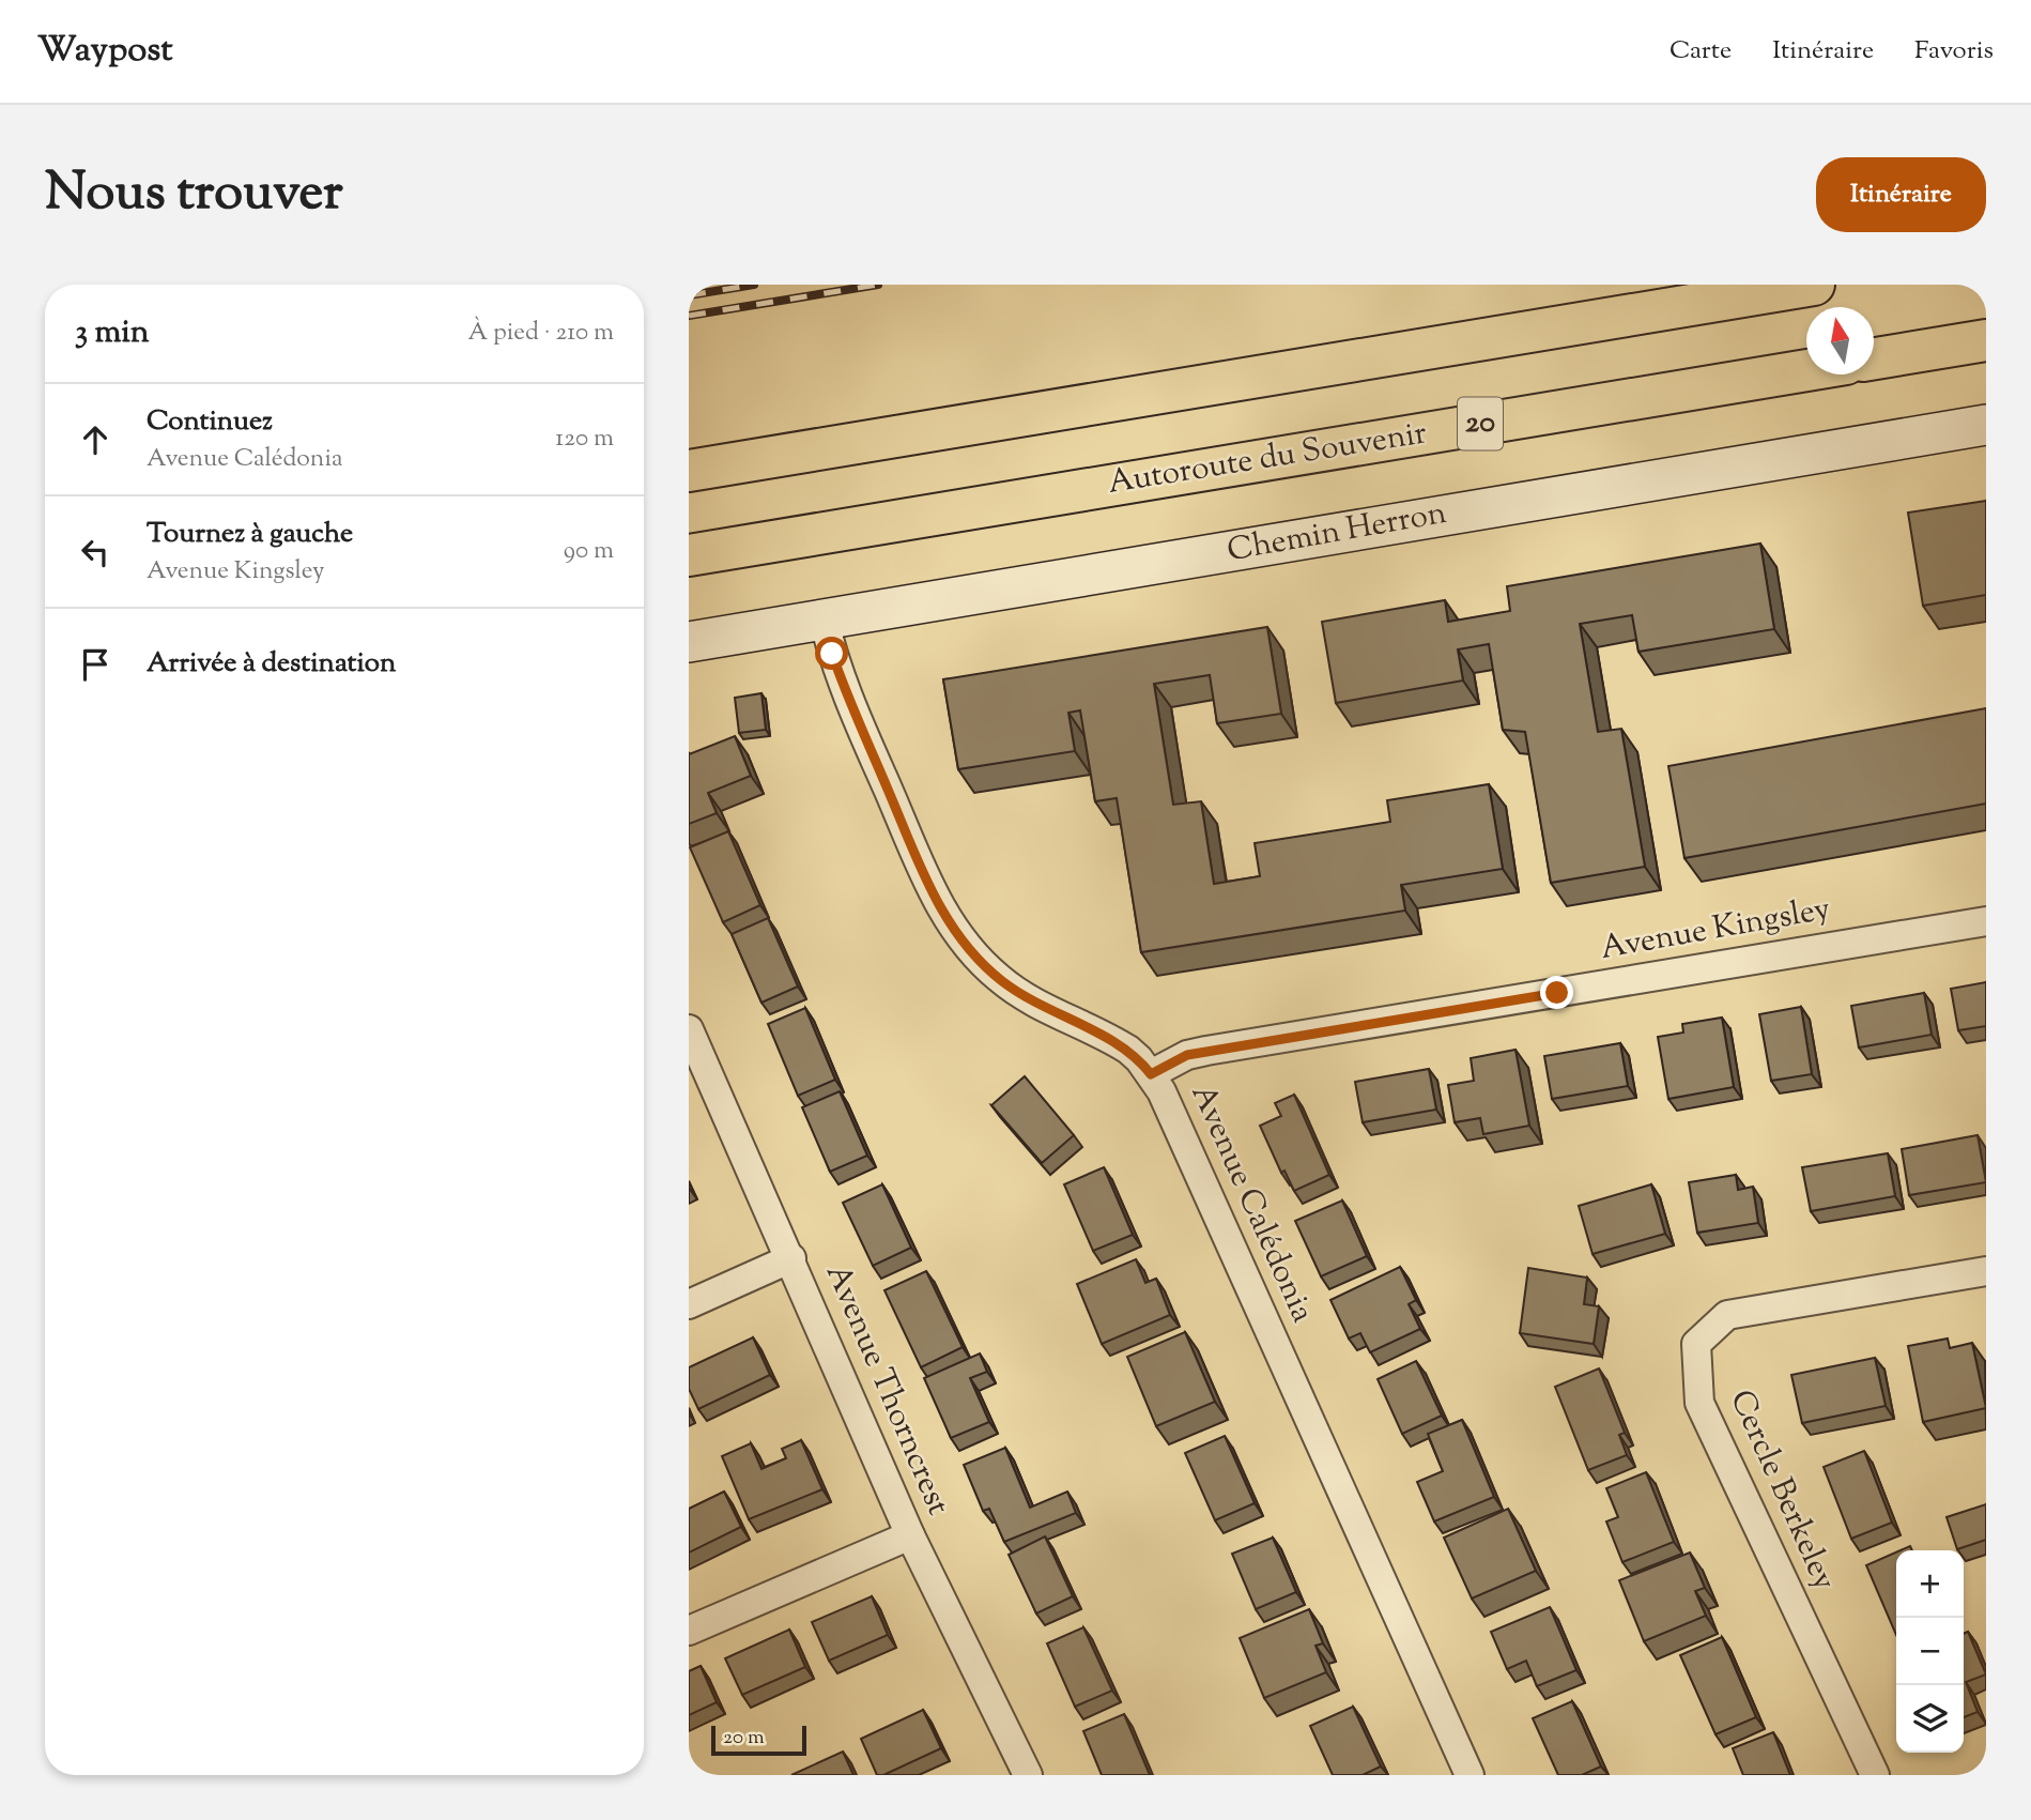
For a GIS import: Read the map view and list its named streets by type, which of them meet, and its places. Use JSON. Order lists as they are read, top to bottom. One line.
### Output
{"streets":{"highway":["20","Autoroute du Souvenir"],"main road":["Chemin Herron"],"street":["Avenue Kingsley","Avenue Calédonia","Avenue Thorncrest","Cercle Berkeley"]},"crossings":[["Chemin Herron","Avenue Calédonia"],["Avenue Kingsley","Avenue Calédonia"]],"scale_bar":"20 m","north":"top","page":{"header":"Waypost","nav":["Carte","Itinéraire","Favoris"],"title":"Nous trouver","buttons":"Itinéraire","heading":["3 min","À pied · 210 m"],"list":[["Continuez","Avenue Calédonia","120 m"],["Tournez à gauche","Avenue Kingsley","90 m"],"Arrivée à destination"],"map_buttons":["+","−"],"scale":"20 m"}}
